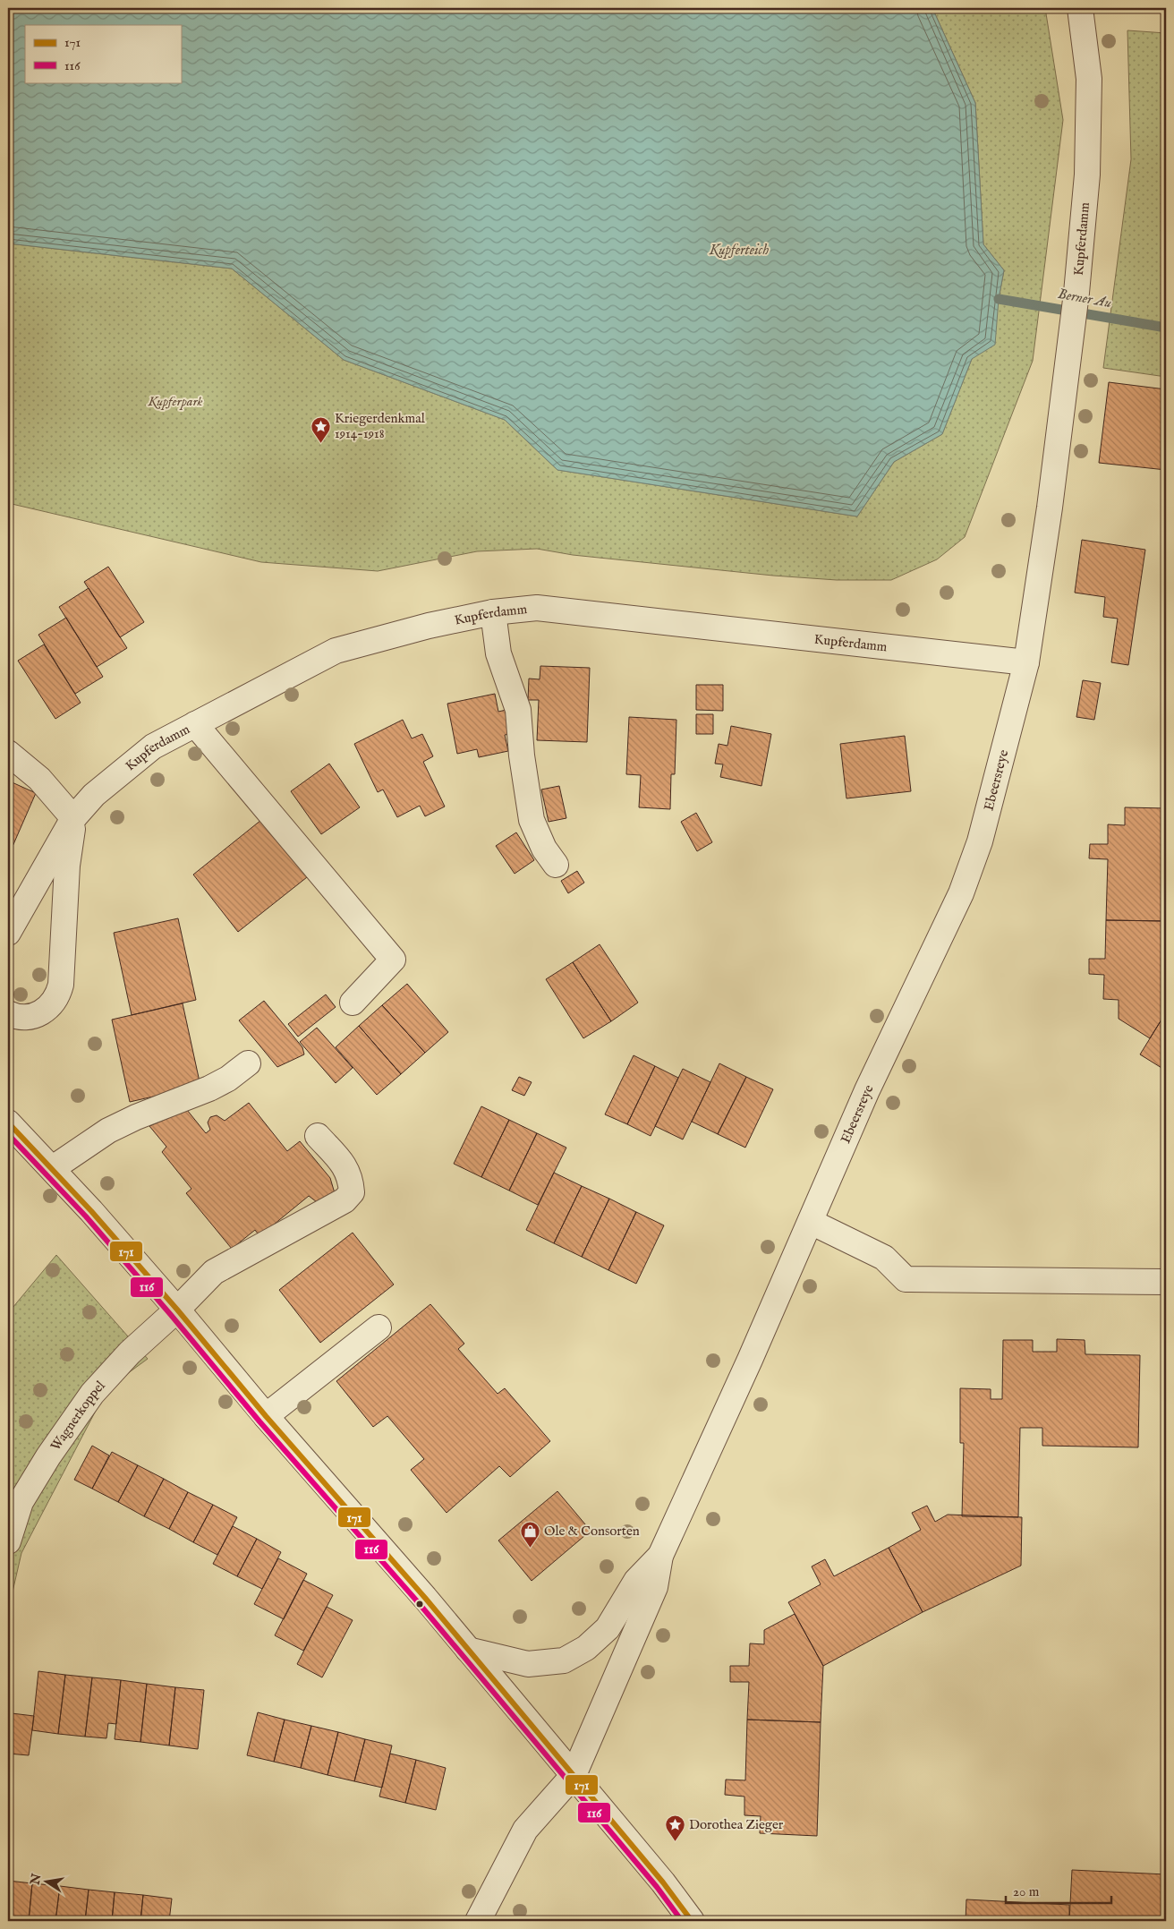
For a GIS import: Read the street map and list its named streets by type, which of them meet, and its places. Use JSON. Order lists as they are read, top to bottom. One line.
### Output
{"streets":{"street":["Kupferdamm","Ebeersreye","Wagnerkoppel"]},"crossings":[["Kupferdamm","Ebeersreye"]],"water":["Kupferteich","Berner Au"],"parks":["Kupferpark"],"places":{"place":["Kriegerdenkmal 1914-1918","Dorothea Zieger"],"shop":["Ole & Consorten"]},"lines":["transit line 171","transit line 116"],"legend":["171","116"],"scale_bar":"20 m","north":"left"}
